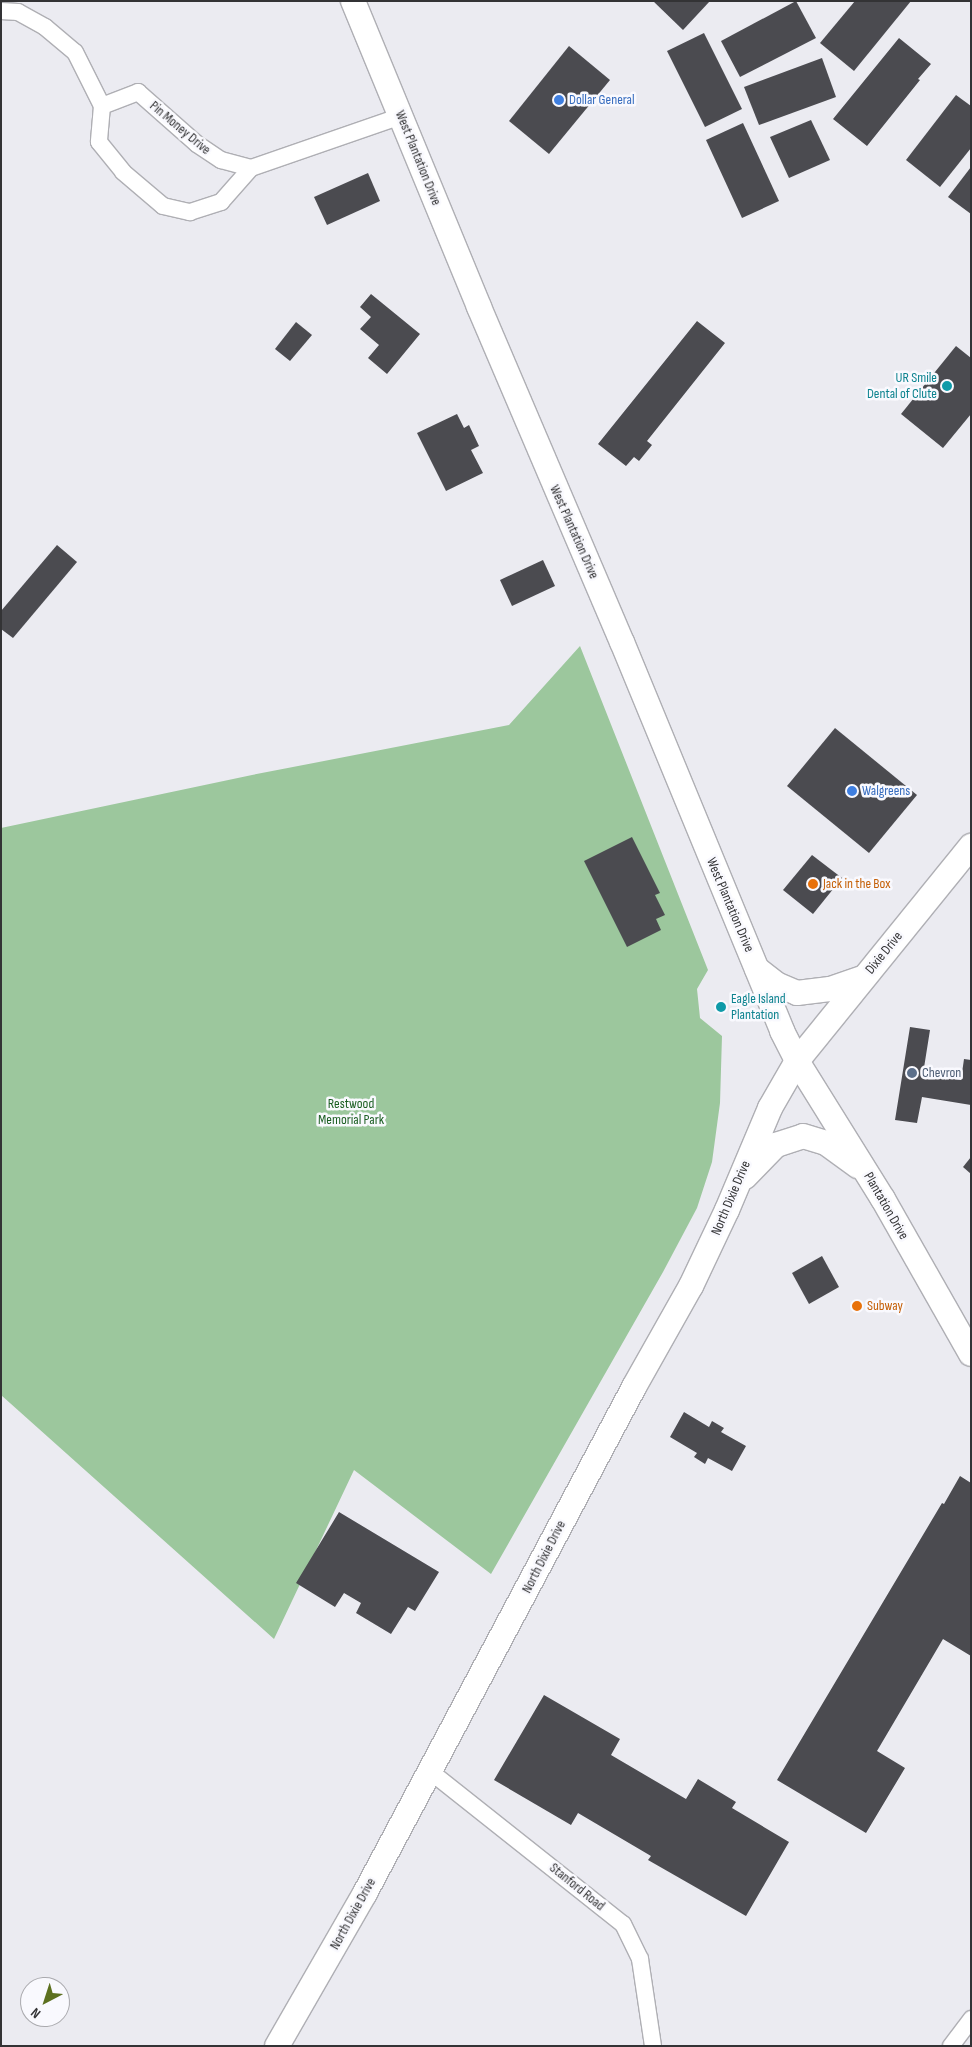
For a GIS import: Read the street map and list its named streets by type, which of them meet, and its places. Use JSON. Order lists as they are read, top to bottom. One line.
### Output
{"streets":{"main road":["West Plantation Drive","Dixie Drive","North Dixie Drive","Plantation Drive"],"street":["Pin Money Drive","Stanford Road"]},"crossings":[["West Plantation Drive","Dixie Drive"],["West Plantation Drive","North Dixie Drive"],["West Plantation Drive","Plantation Drive"],["Dixie Drive","North Dixie Drive"],["Dixie Drive","Plantation Drive"],["North Dixie Drive","Plantation Drive"],["North Dixie Drive","Stanford Road"]],"parks":["Restwood Memorial Park"],"places":["Dollar General","UR Smile Dental of Clute","Walgreens","Jack in the Box","Eagle Island Plantation","Chevron","Subway"],"north":"bottom left"}
